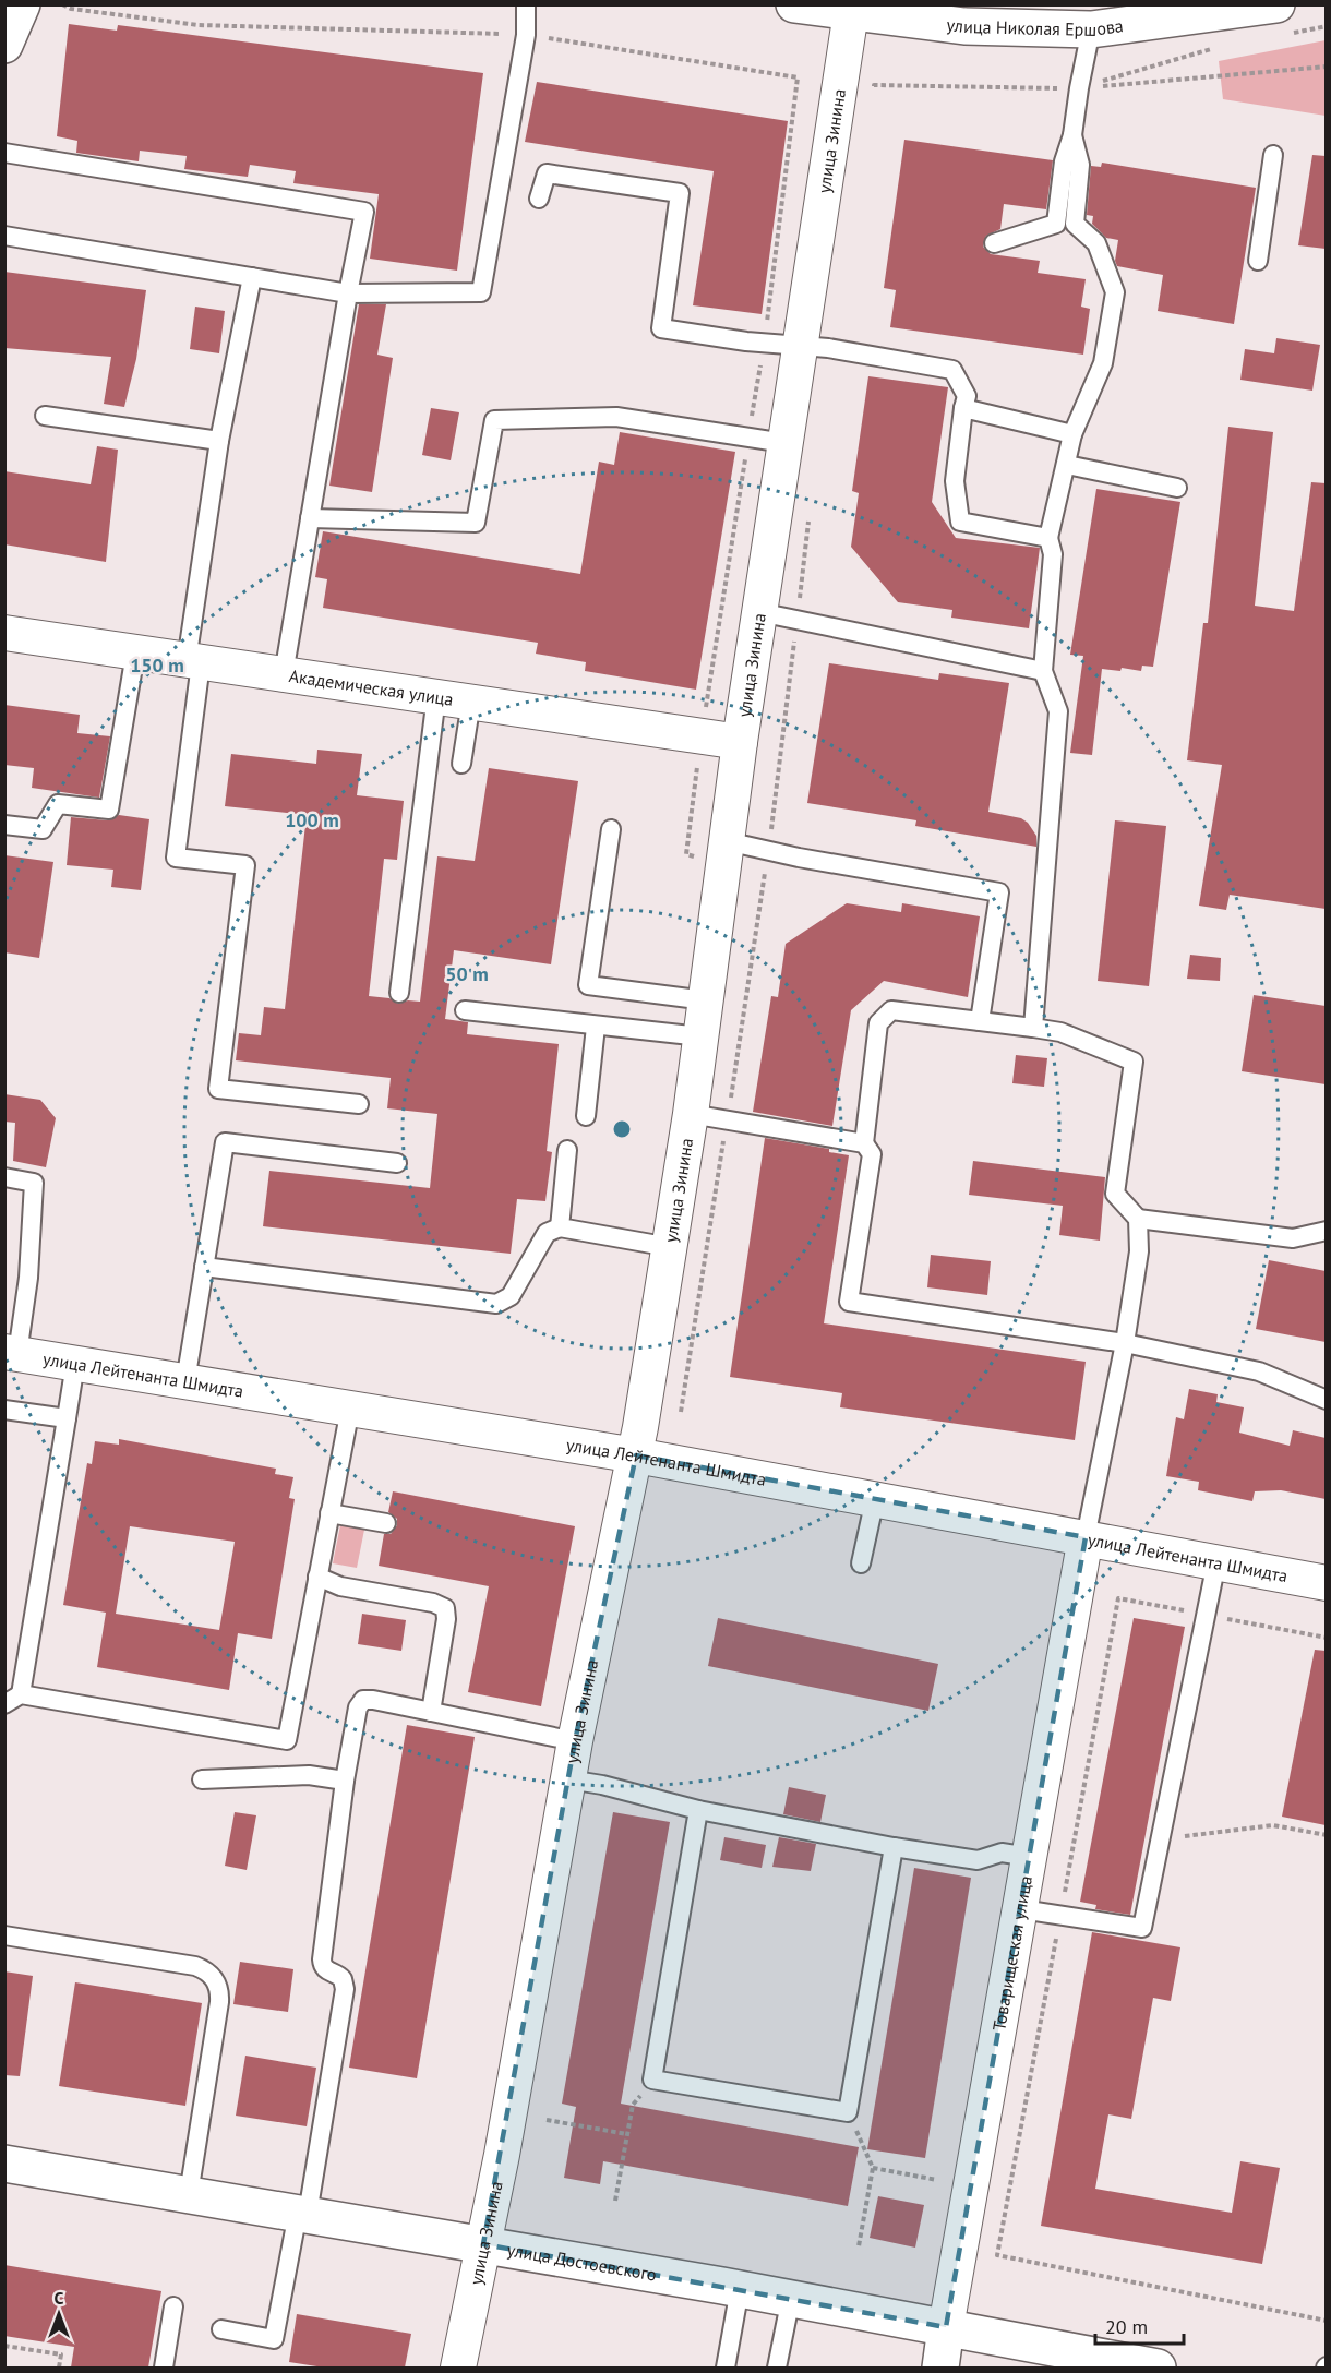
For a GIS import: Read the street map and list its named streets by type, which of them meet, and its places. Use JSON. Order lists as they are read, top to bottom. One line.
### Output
{"streets":{"main road":["улица Николая Ершова","Товарищеская улица","улица Достоевского"],"street":["улица Зинина","Академическая улица","улица Лейтенанта Шмидта"]},"crossings":[["улица Николая Ершова","улица Зинина"],["улица Зинина","Академическая улица"],["улица Зинина","улица Лейтенанта Шмидта"],["улица Зинина","улица Достоевского"],["улица Лейтенанта Шмидта","Товарищеская улица"],["Товарищеская улица","улица Достоевского"]],"scale_bar":"20 m","north":"top","rings":["150 m","100 m","50 m"]}
